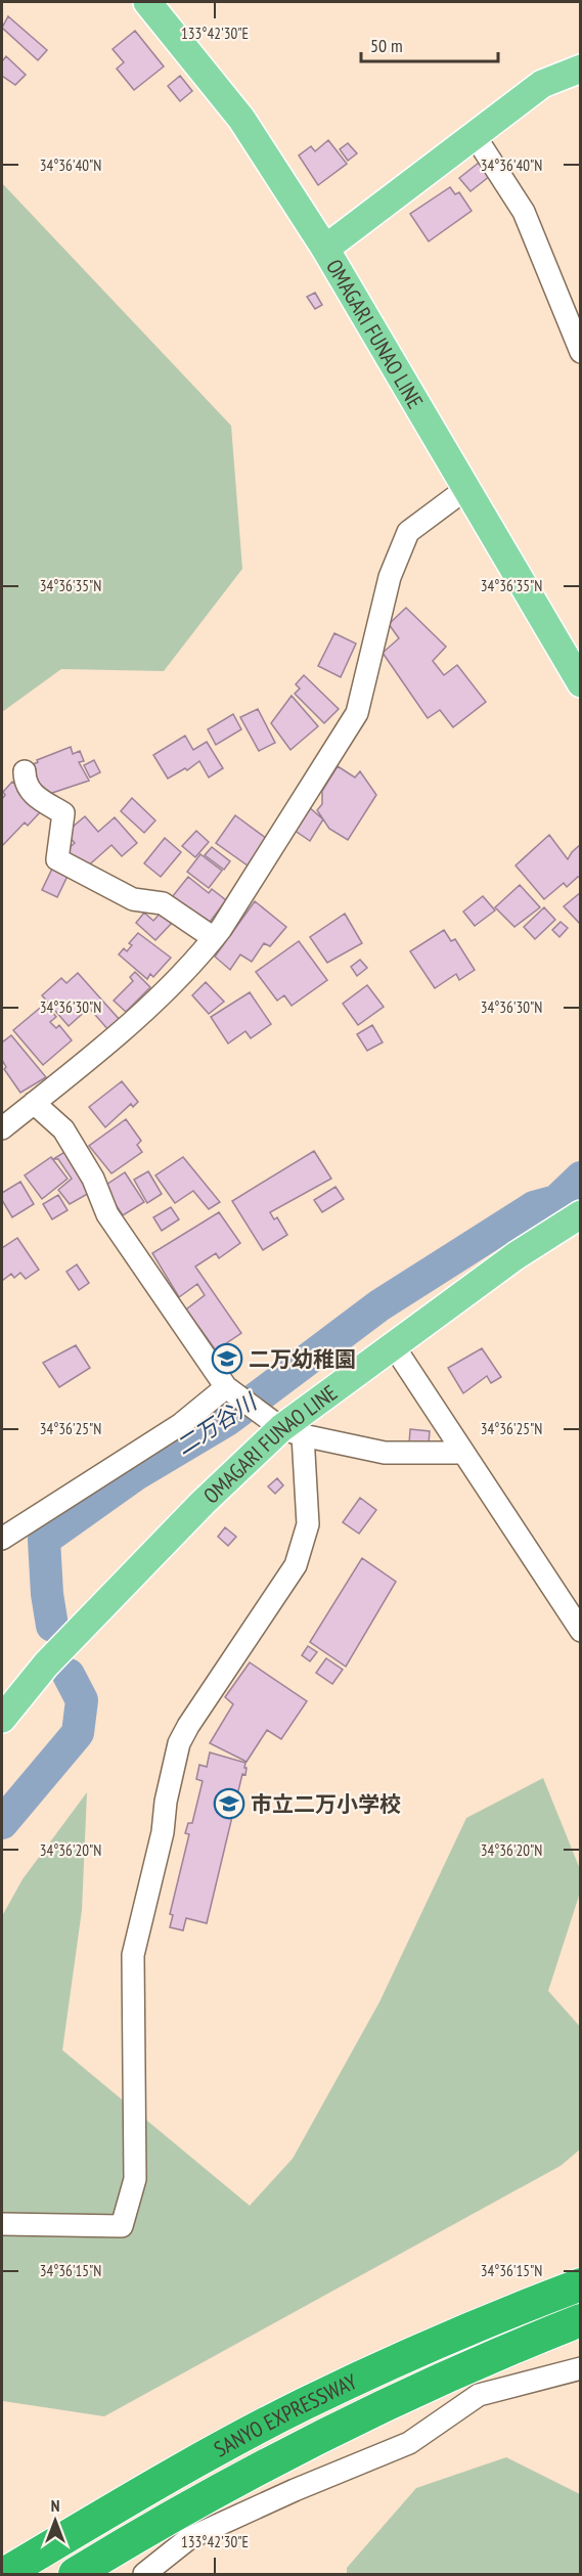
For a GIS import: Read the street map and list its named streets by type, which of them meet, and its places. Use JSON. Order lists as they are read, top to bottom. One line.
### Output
{"streets":{"highway":["SANYO EXPRESSWAY"],"main road":["OMAGARI FUNAO LINE"]},"water":["二万谷川"],"places":{"school or university":["二万幼稚園","市立二万小学校"]},"scale_bar":"50 m","north":"top","coordinates":["133°42'30\"E","34°36'40\"N","34°36'35\"N","34°36'30\"N","34°36'25\"N","34°36'20\"N","34°36'15\"N"]}
